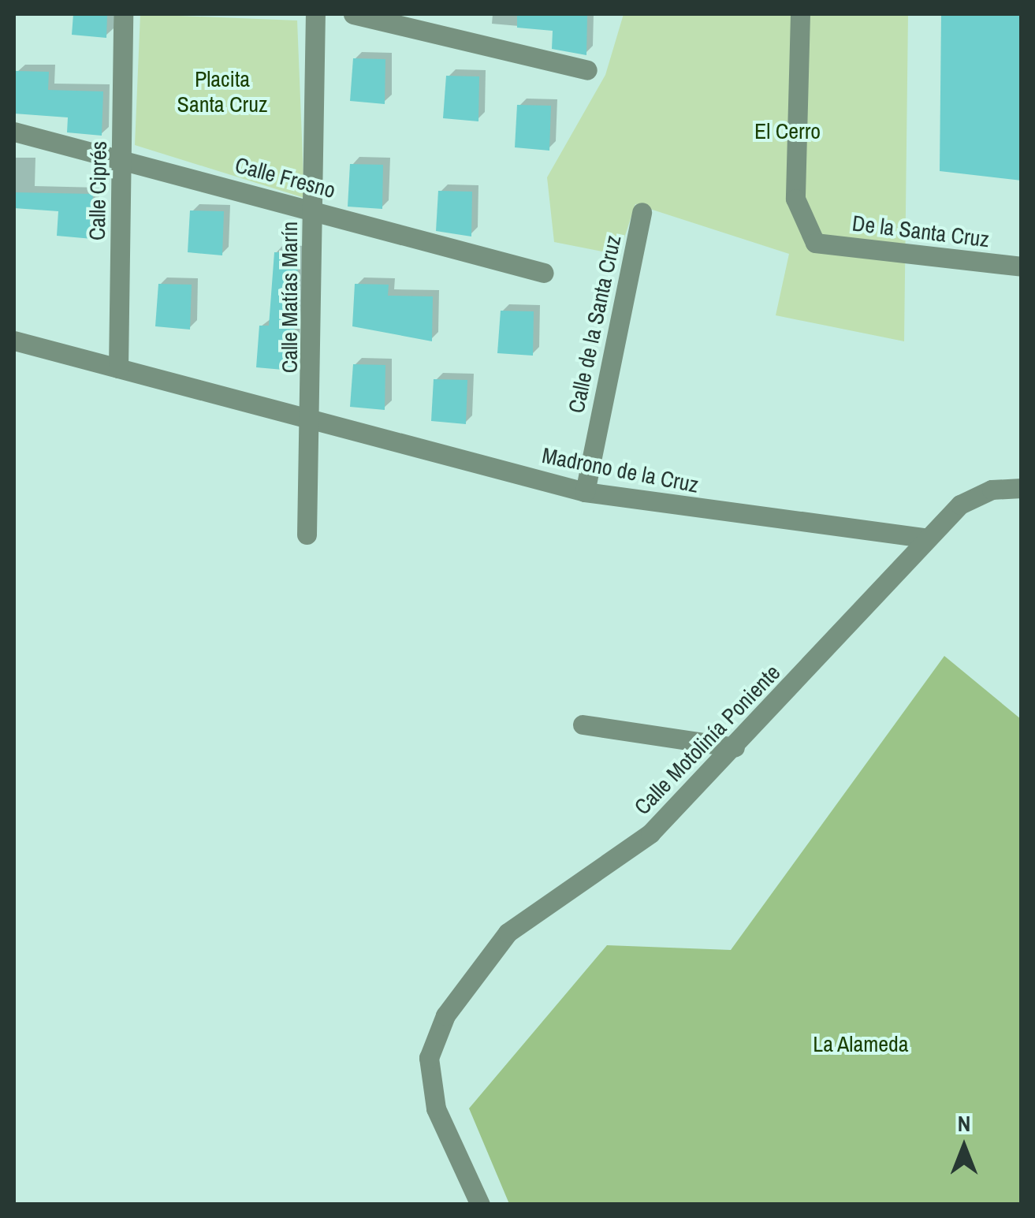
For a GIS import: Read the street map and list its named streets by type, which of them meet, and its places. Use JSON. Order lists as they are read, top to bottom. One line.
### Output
{"streets":{"street":["Calle Fresno","Calle Ciprés","De la Santa Cruz","Calle Matías Marín","Calle de la Santa Cruz","Madrono de la Cruz","Calle Motolinía Poniente"]},"crossings":[["Calle Fresno","Calle Ciprés"],["Calle Fresno","Calle Matías Marín"],["Calle Ciprés","Madrono de la Cruz"],["Calle Matías Marín","Madrono de la Cruz"],["Calle de la Santa Cruz","Madrono de la Cruz"],["Madrono de la Cruz","Calle Motolinía Poniente"]],"parks":["Placita Santa Cruz","El Cerro","La Alameda"],"north":"top"}
